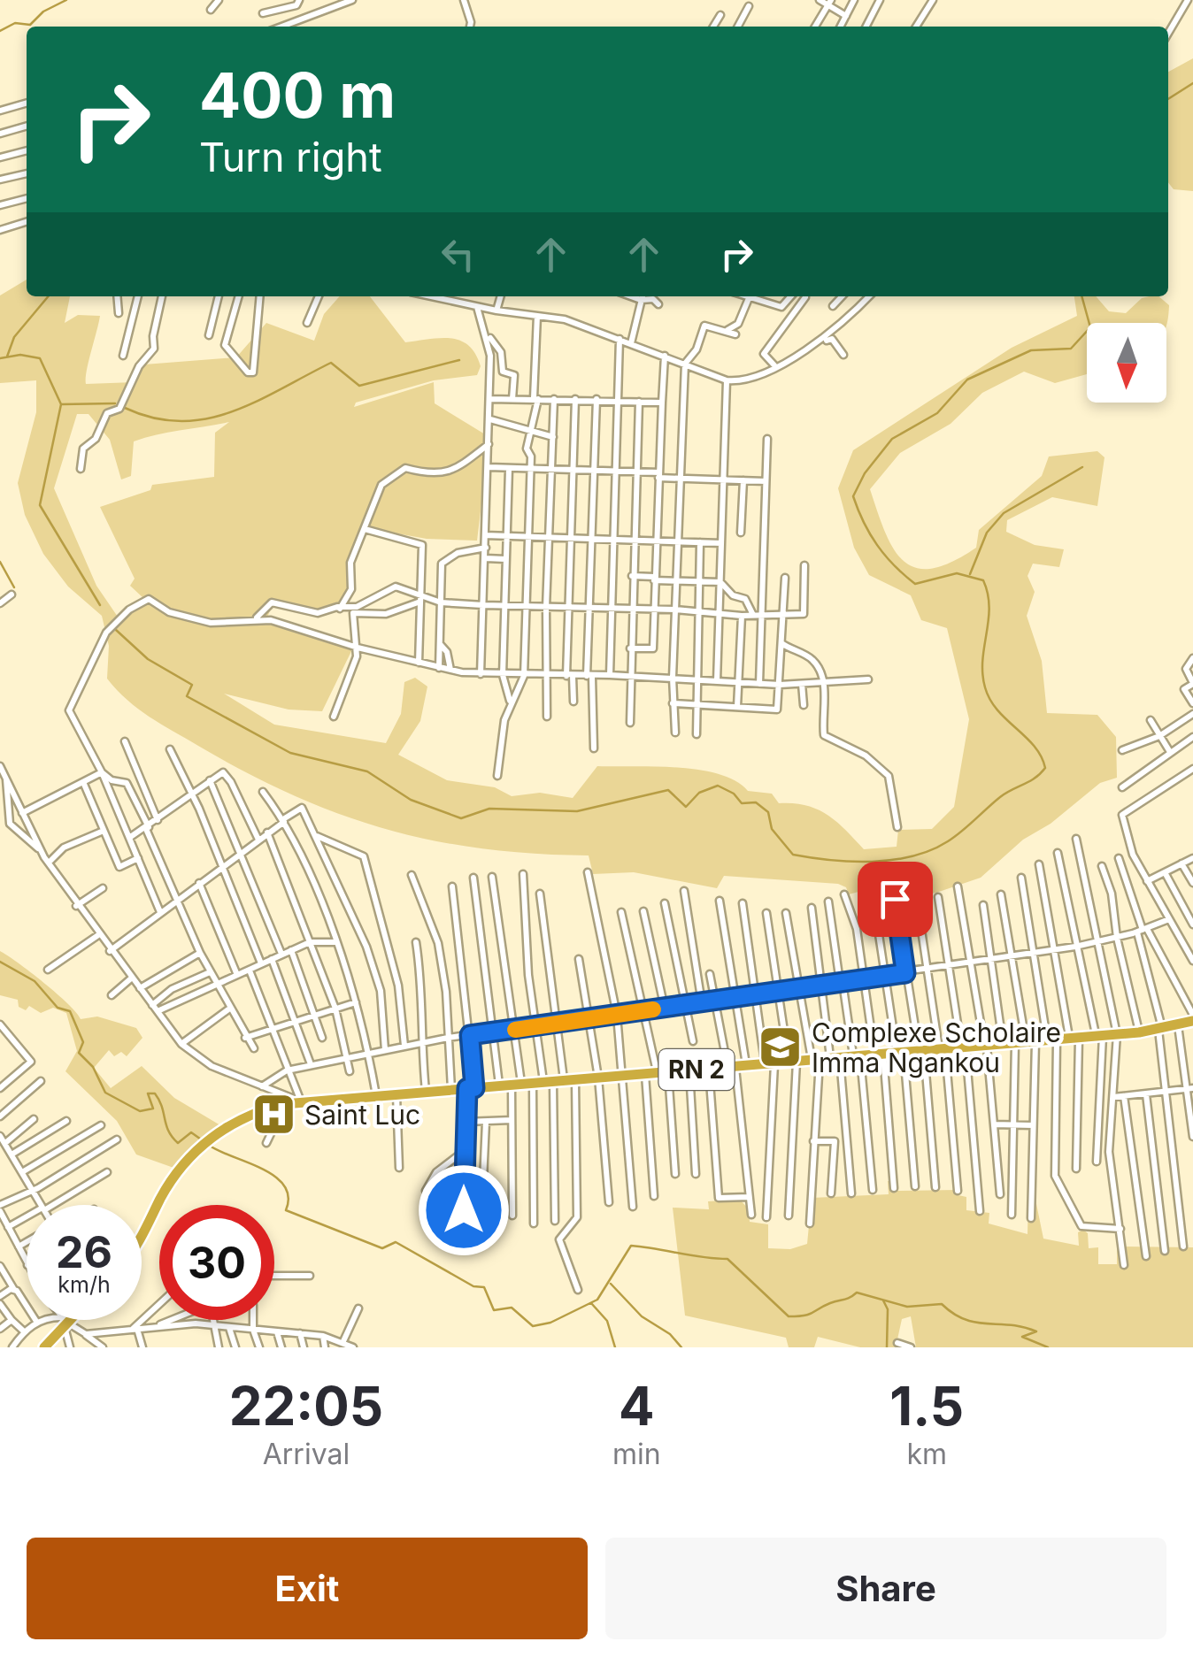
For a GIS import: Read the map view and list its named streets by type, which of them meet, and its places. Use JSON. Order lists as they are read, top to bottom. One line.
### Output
{"streets":{"highway":["RN 2"]},"places":{"school or university":["Complexe Scholaire Imma Ngankou"],"hospital":["Saint Luc"]},"north":"bottom","page":{"turn":["400 m","Turn right"],"speed":"26 km/h","limit":"30","eta":["22:05","Arrival","4","min","1.5","km"],"buttons":["Exit","Share"]}}
